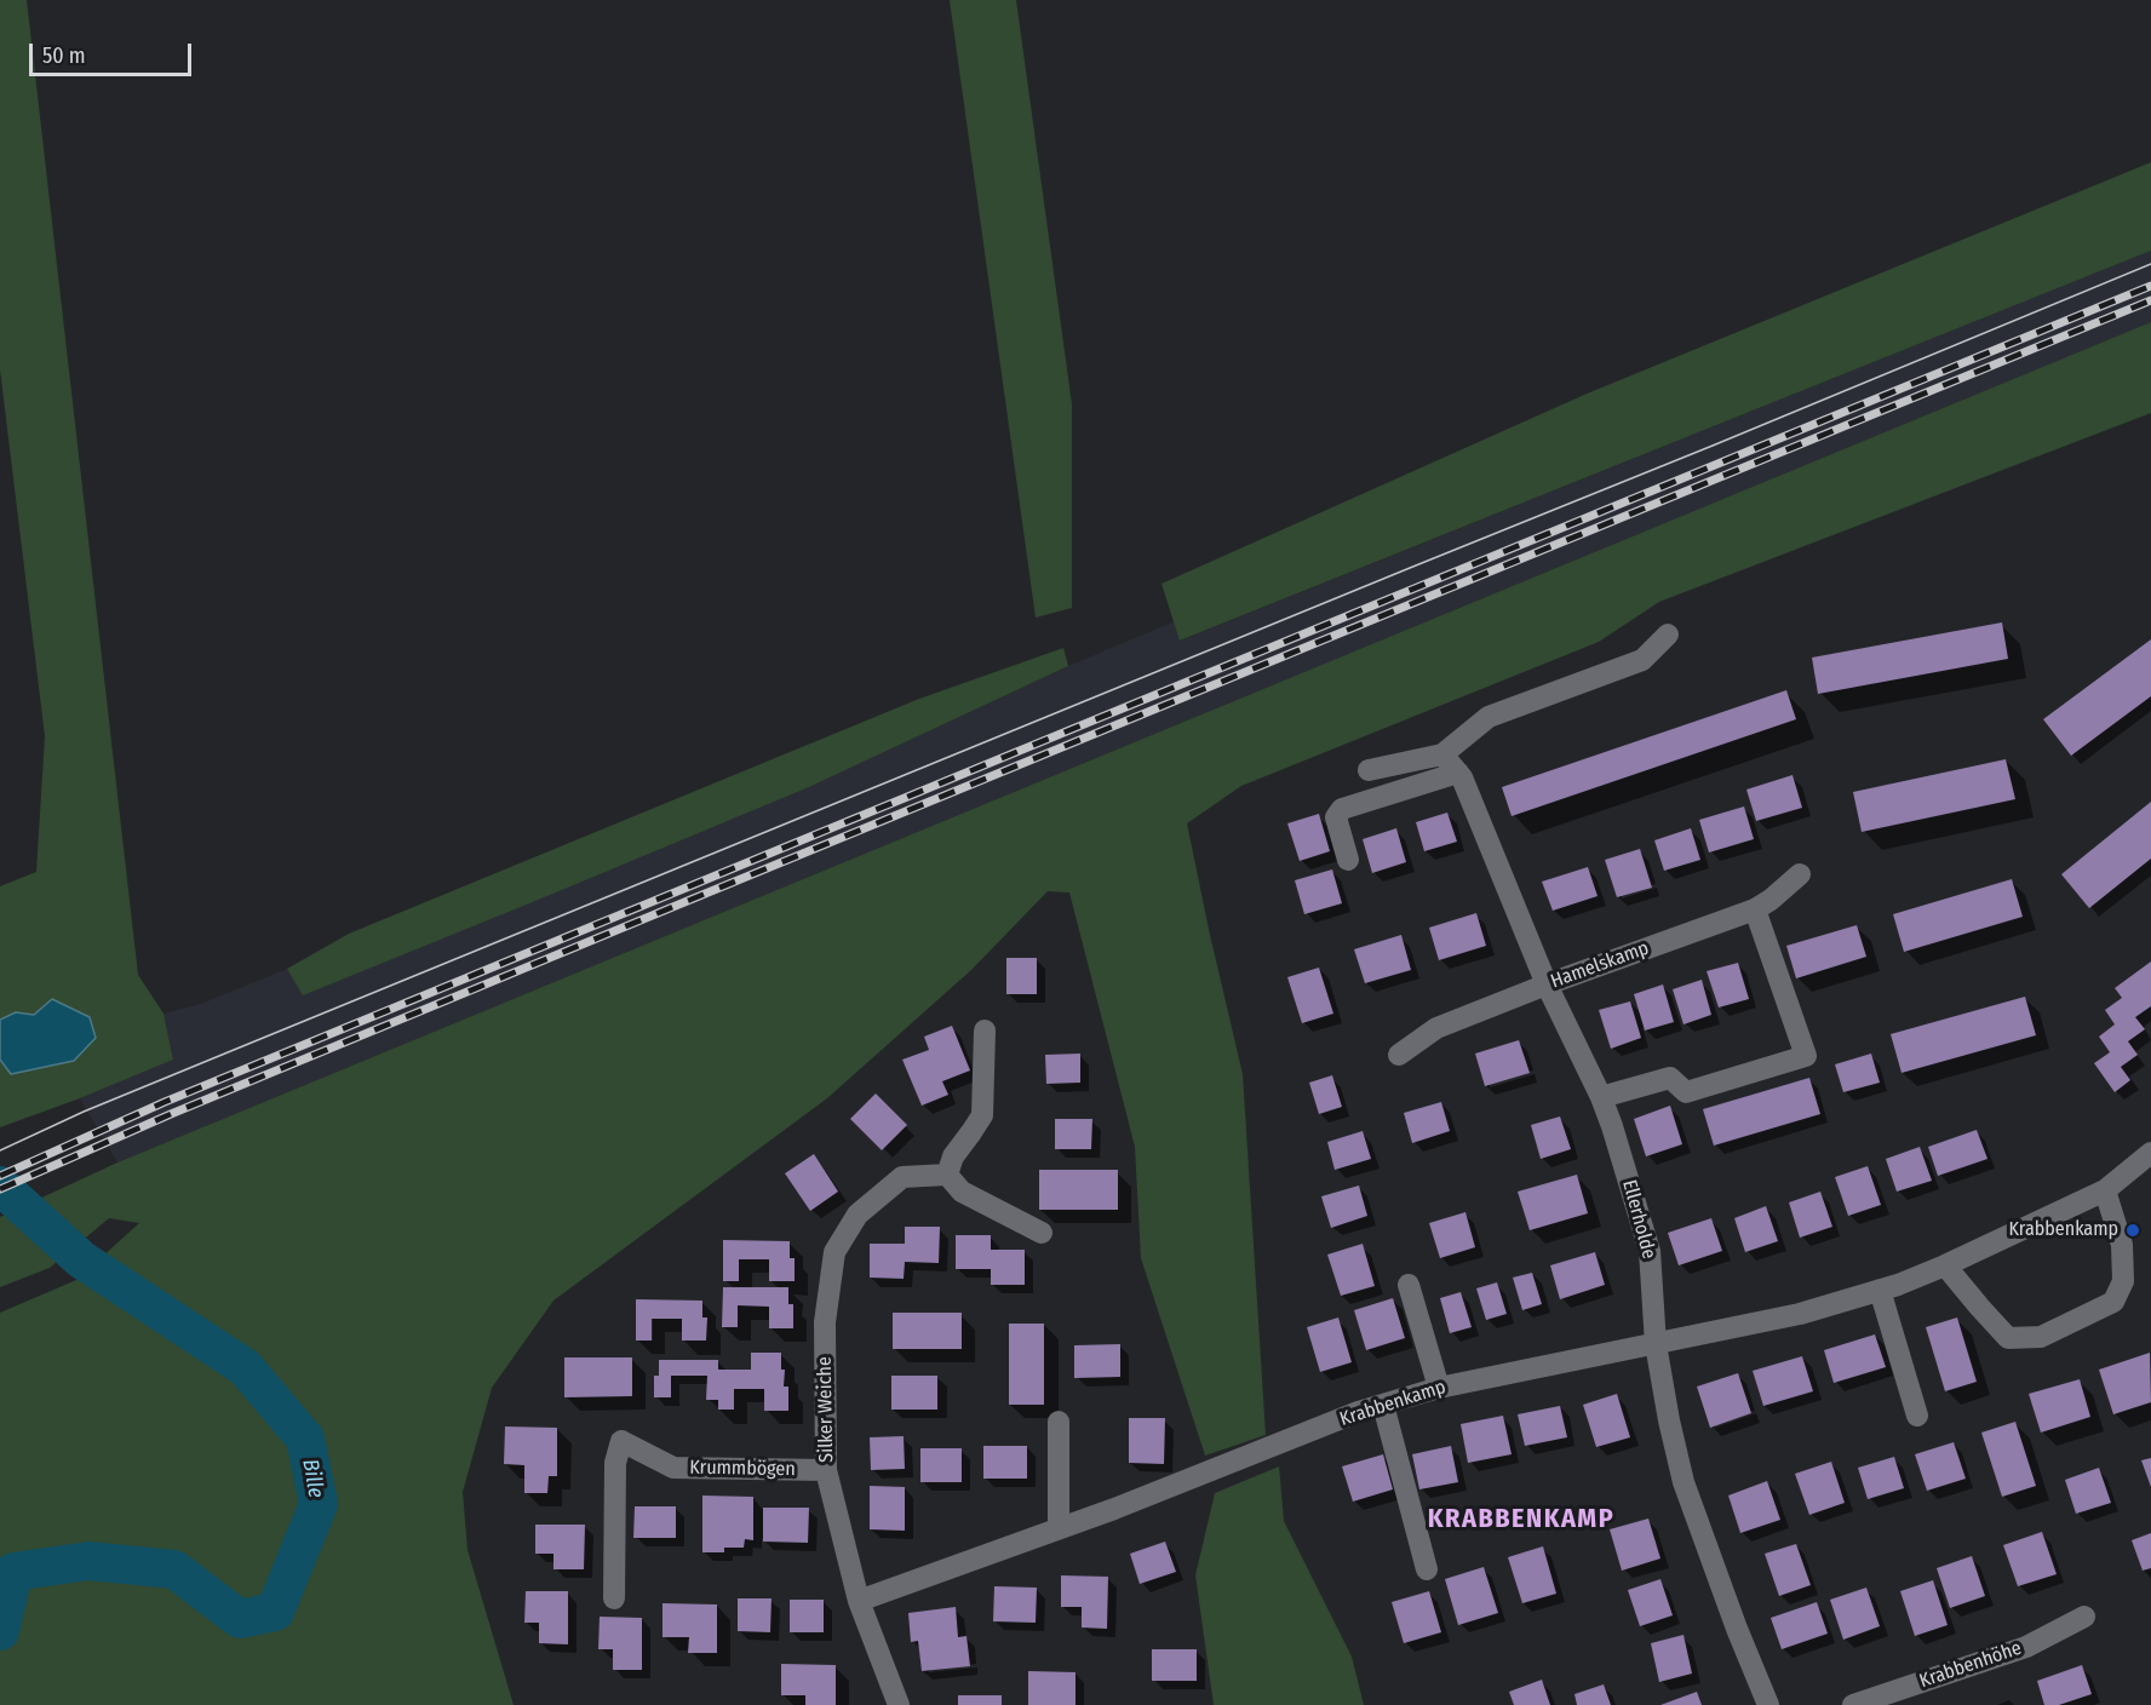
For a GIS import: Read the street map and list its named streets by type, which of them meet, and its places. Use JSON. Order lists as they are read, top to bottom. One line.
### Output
{"streets":{"street":["Hamelskamp","Ellerholde","Krabbenkamp","Silker Weiche","Krummbögen","Krabbenhöhe"]},"crossings":[["Hamelskamp","Ellerholde"],["Ellerholde","Krabbenkamp"],["Krabbenkamp","Silker Weiche"],["Silker Weiche","Krummbögen"]],"districts":["KRABBENKAMP"],"water":["Bille"],"places":["Krabbenkamp"],"scale_bar":"50 m"}
